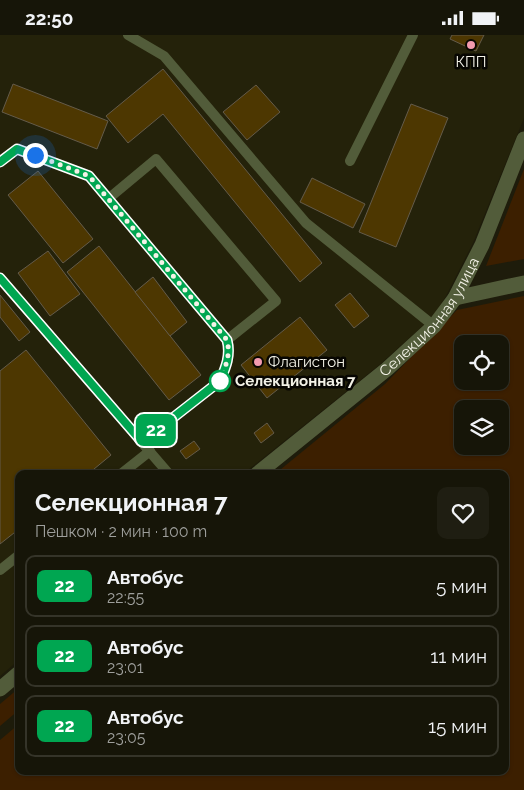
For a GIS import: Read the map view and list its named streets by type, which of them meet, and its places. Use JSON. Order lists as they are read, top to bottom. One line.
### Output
{"streets":{"street":["Селекционная улица"]},"places":["КПП","Флагистон","Селекционная 7"],"lines":["bus line 22"],"page":{"status":"22:50","on_map":"22","heading":["Селекционная 7","Пешком · 2 мин · 100 m"],"list":[{"mark":"22","name":"Автобус","note":"22:55","value":"5 мин"},{"mark":"22","name":"Автобус","note":"23:01","value":"11 мин"},{"mark":"22","name":"Автобус","note":"23:05","value":"15 мин"}]}}
